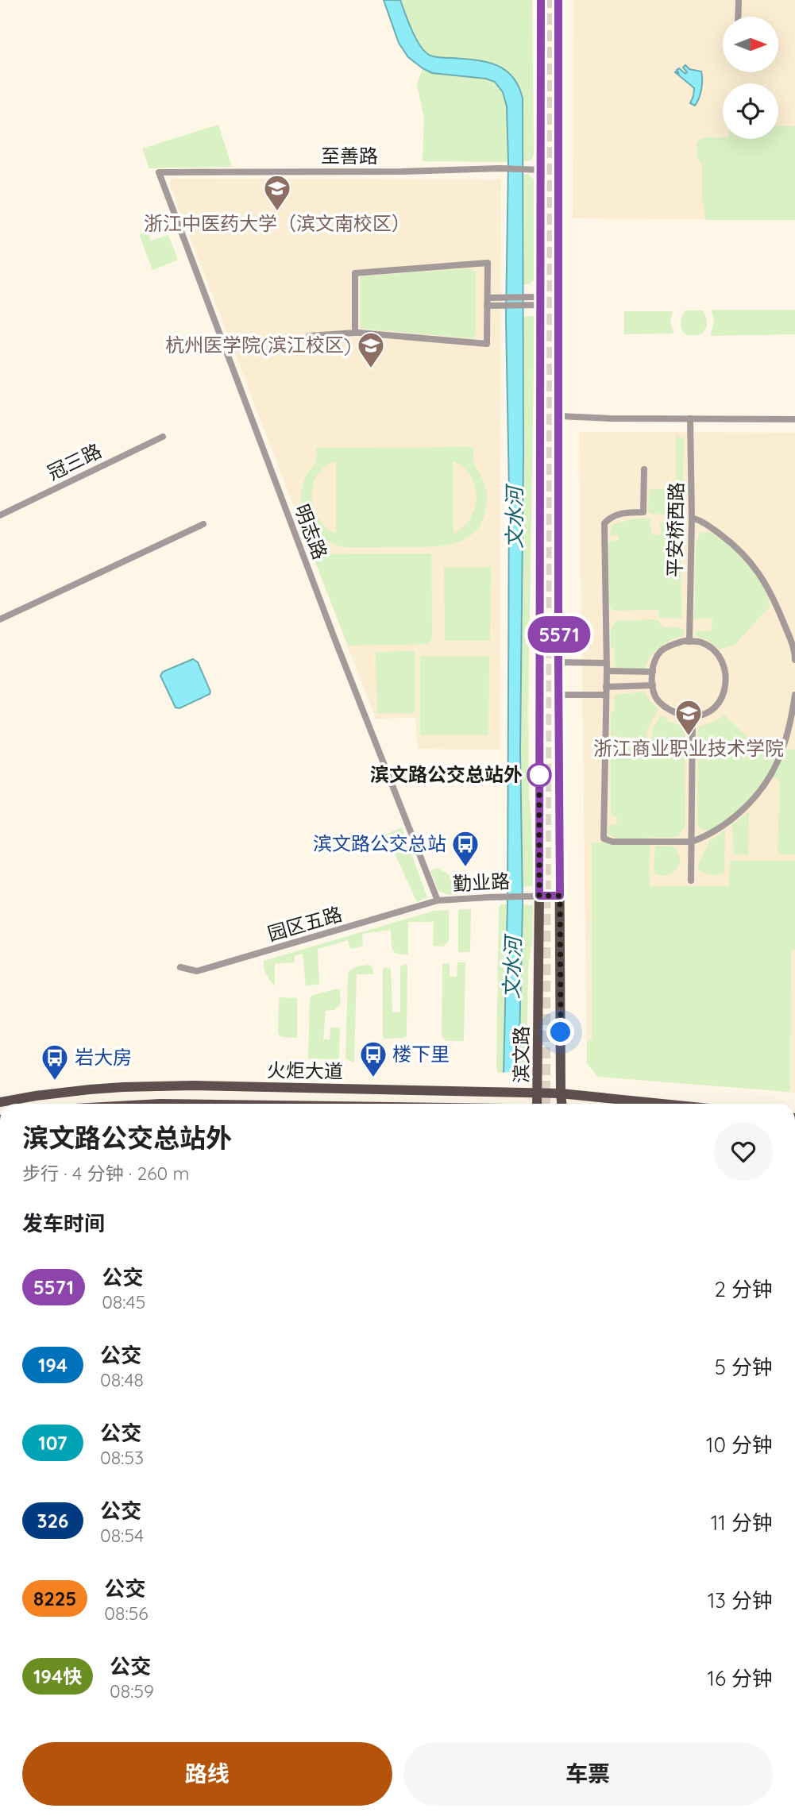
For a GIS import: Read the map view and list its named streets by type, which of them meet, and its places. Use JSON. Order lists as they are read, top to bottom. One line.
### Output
{"streets":{"main road":["滨文路","火炬大道"],"street":["至善路","冠三路","平安桥西路","明志路","勤业路","园区五路"]},"crossings":[["至善路","明志路"],["至善路","滨文路"],["明志路","勤业路"],["明志路","园区五路"],["勤业路","园区五路"],["勤业路","滨文路"],["滨文路","火炬大道"]],"water":["文水河"],"places":{"school or university":["浙江中医药大学（滨文南校区）","杭州医学院(滨江校区)","浙江商业职业技术学院"],"other":["滨文路公交总站外"],"bus stop":["滨文路公交总站","楼下里","岩大房"]},"lines":["bus line 5571"],"north":"right","page":{"on_map":"5571","heading":[["滨文路公交总站外","步行 · 4 分钟 · 260 m"],"发车时间"],"list":[{"mark":"5571","name":"公交","note":"08:45","value":"2 分钟"},{"mark":"194","name":"公交","note":"08:48","value":"5 分钟"},{"mark":"107","name":"公交","note":"08:53","value":"10 分钟"},{"mark":"326","name":"公交","note":"08:54","value":"11 分钟"},{"mark":"8225","name":"公交","note":"08:56","value":"13 分钟"},{"mark":"194快","name":"公交","note":"08:59","value":"16 分钟"}],"buttons":["路线","车票"]}}
